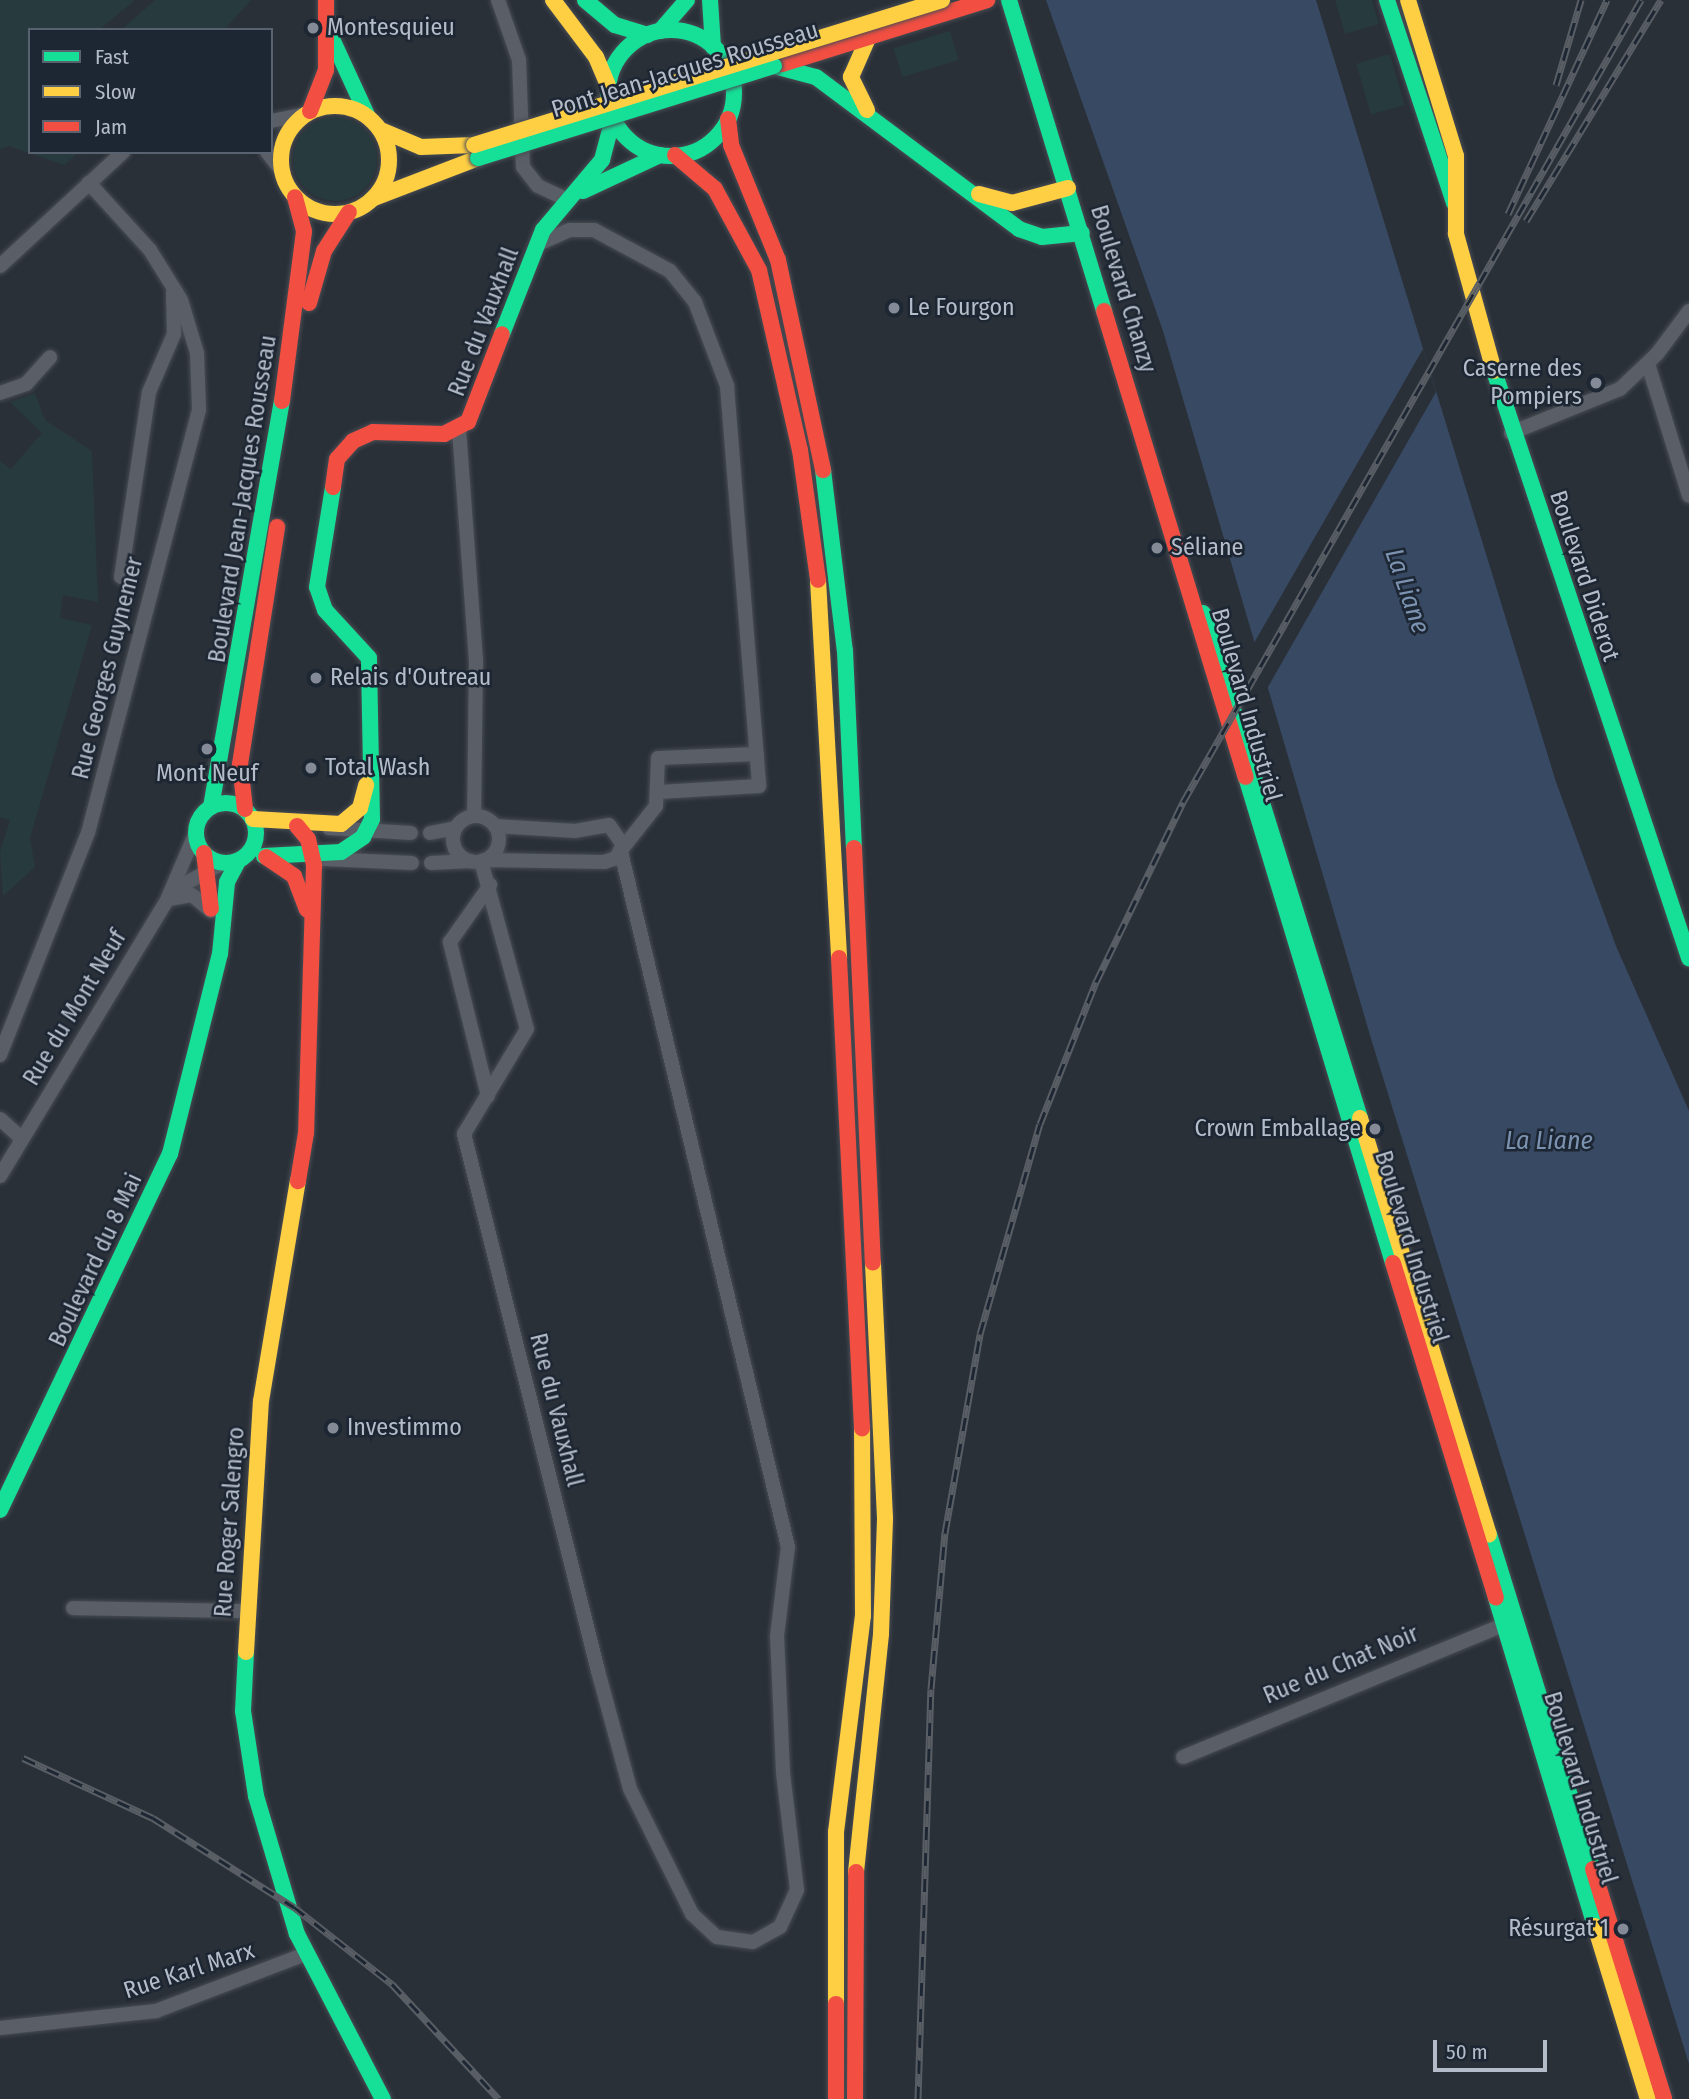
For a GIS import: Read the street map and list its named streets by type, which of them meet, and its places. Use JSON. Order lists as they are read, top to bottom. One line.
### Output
{"streets":{"main road":["Pont Jean-Jacques Rousseau","Boulevard Chanzy","Rue du Vauxhall","Boulevard Jean-Jacques Rousseau","Boulevard Diderot","Boulevard Industriel","Boulevard du 8 Mai","Rue Roger Salengro"],"street":["Rue Georges Guynemer","Rue du Mont Neuf","Rue du Chat Noir","Rue Karl Marx"]},"crossings":[["Boulevard Chanzy","Boulevard Industriel"],["Rue du Vauxhall","Boulevard Jean-Jacques Rousseau"],["Rue du Vauxhall","Rue du Mont Neuf"],["Rue du Vauxhall","Boulevard du 8 Mai"],["Boulevard Jean-Jacques Rousseau","Rue du Mont Neuf"],["Boulevard Jean-Jacques Rousseau","Boulevard du 8 Mai"],["Boulevard Industriel","Rue du Chat Noir"],["Rue du Mont Neuf","Boulevard du 8 Mai"],["Rue Roger Salengro","Rue Karl Marx"]],"water":["La Liane"],"places":["Montesquieu","Le Fourgon","Caserne des Pompiers","Séliane","Relais d'Outreau","Mont Neuf","Total Wash","Crown Emballage","Investimmo","Résurgat 1"],"legend":["Fast","Slow","Jam"],"scale_bar":"50 m"}
